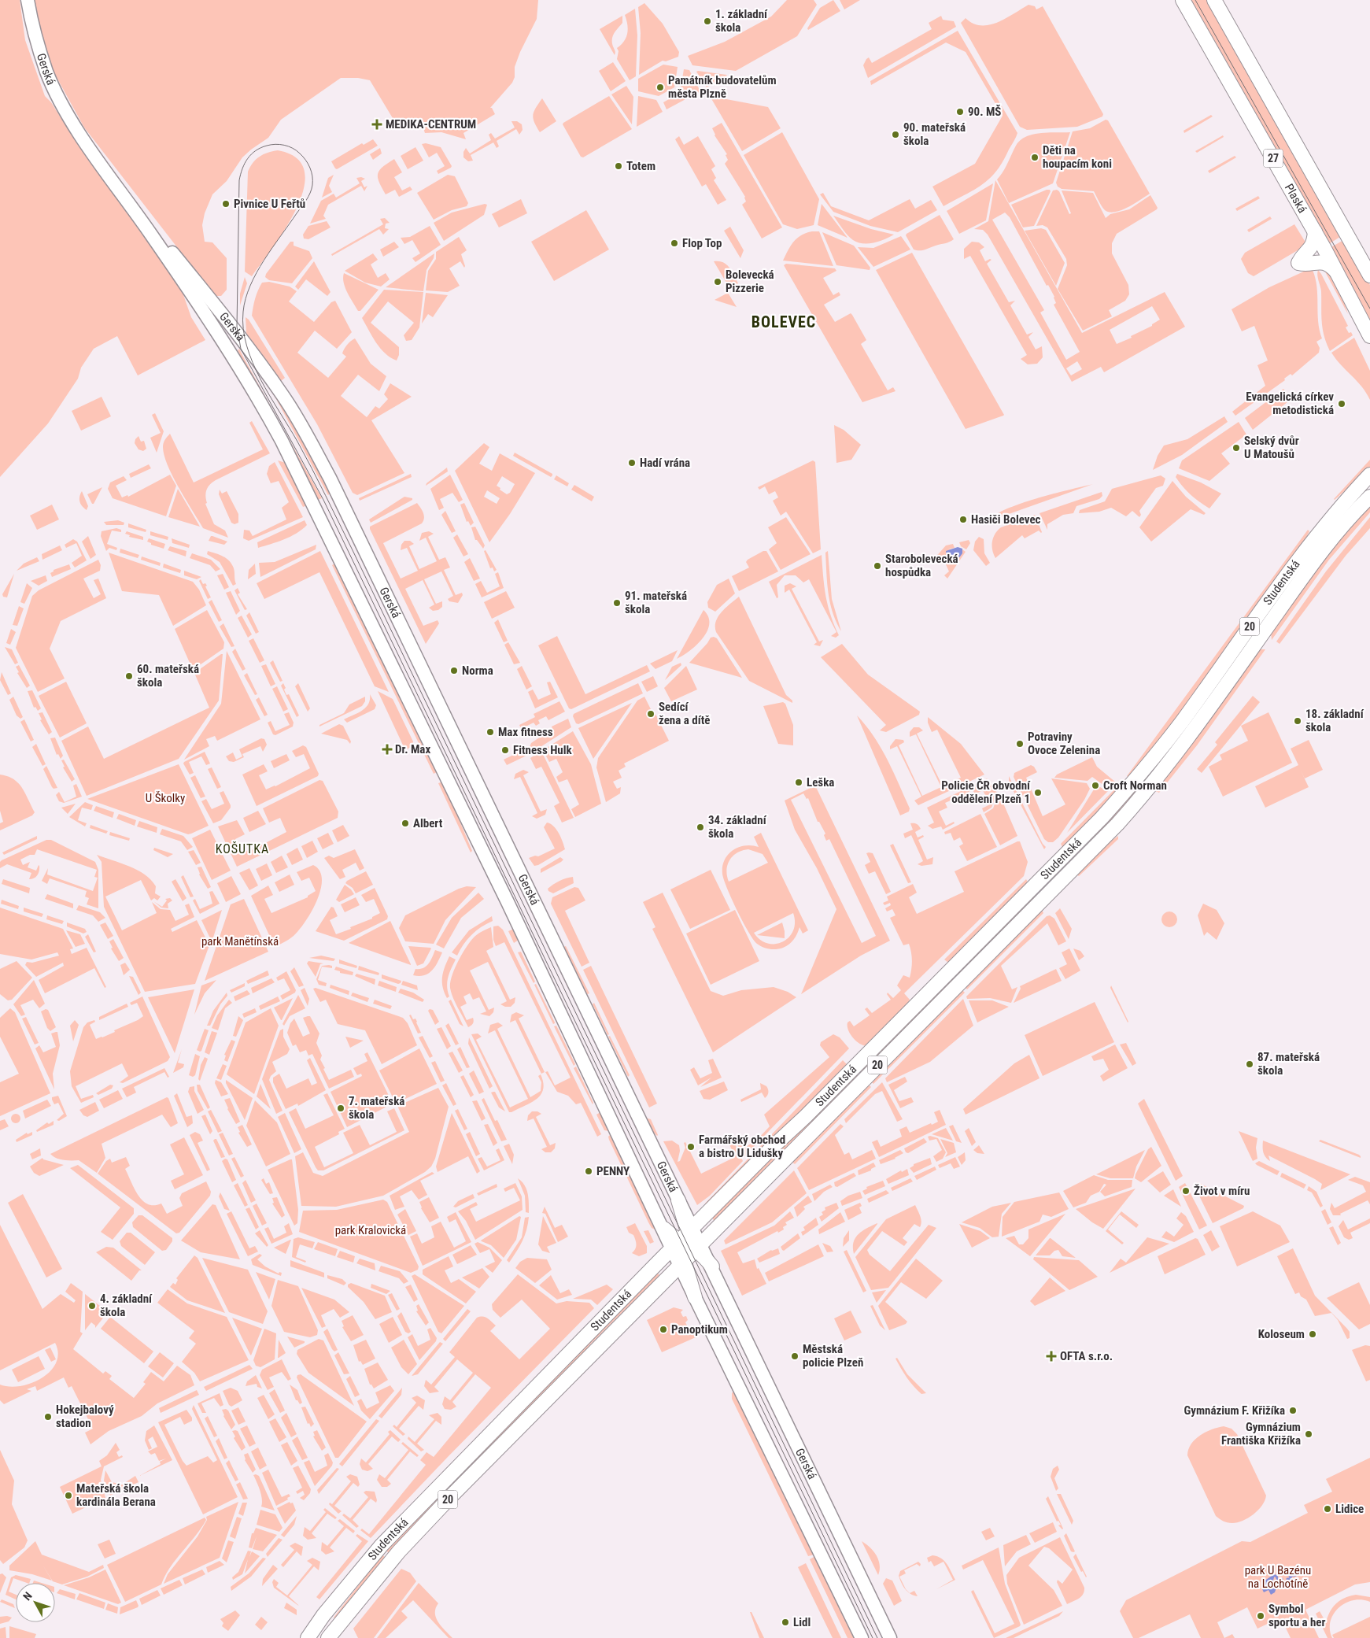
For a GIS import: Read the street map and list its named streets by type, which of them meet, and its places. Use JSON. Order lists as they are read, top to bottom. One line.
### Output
{"streets":{"main road":["27","Plaská","Studentská","20"],"street":["Gerská"]},"districts":["BOLEVEC","KOŠUTKA"],"parks":["U Školky","park Manětínská","park Kralovická","park U Bazénu na Lochotíně"],"places":{"other":["1. základní škola","Památník budovatelům města Plzně","90. MŠ","90. mateřská škola","Děti na houpacím koni","Totem","Pivnice U Feřtů","Flop Top","Bolevecká Pizzerie","Evangelická církev metodistická","Selský dvůr U Matoušů","Hadí vrána","Hasiči Bolevec","Starobolevecká hospůdka","91. mateřská škola","Norma","60. mateřská škola","Sedící žena a dítě","18. základní škola","Max fitness","Potraviny Ovoce Zelenina","Fitness Hulk","Leška","Croft Norman","Policie ČR obvodní oddělení Plzeň 1","Albert","34. základní škola","87. mateřská škola","7. mateřská škola","Farmářský obchod a bistro U Lidušky","PENNY","Život v míru","4. základní škola","Panoptikum","Koloseum","Městská policie Plzeň","Gymnázium F. Křižíka","Hokejbalový stadion","Gymnázium Františka Křižíka","Mateřská škola kardinála Berana","Lidice","Symbol sportu a her","Lidl"],"health":["MEDIKA-CENTRUM","Dr. Max","OFTA s.r.o."]},"north":"top left"}
